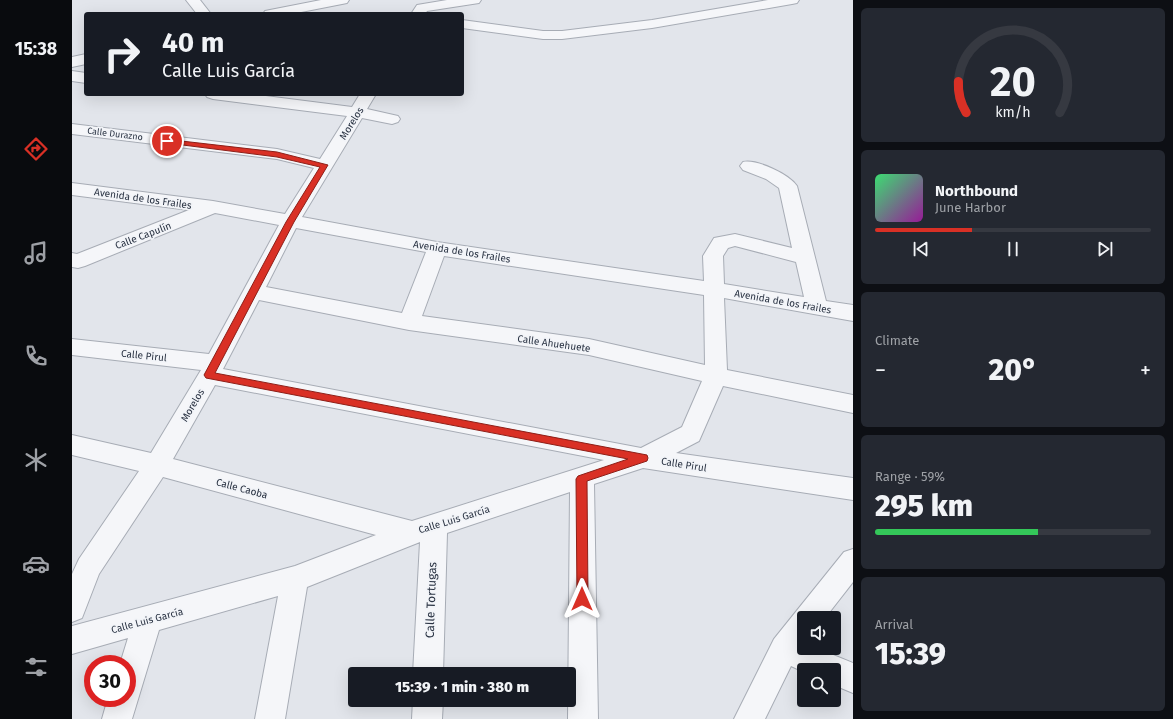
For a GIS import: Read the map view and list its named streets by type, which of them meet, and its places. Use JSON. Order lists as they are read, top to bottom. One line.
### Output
{"streets":{"street":["Morelos","Calle Durazno","Avenida de los Frailes","Calle Capulín","Calle Ahuehuete","Calle Pirul","Calle Caoba","Calle Luis García","Calle Tortugas"]},"crossings":[["Morelos","Calle Durazno"],["Morelos","Avenida de los Frailes"],["Morelos","Calle Ahuehuete"],["Morelos","Calle Pirul"],["Morelos","Calle Caoba"],["Avenida de los Frailes","Calle Capulín"],["Avenida de los Frailes","Calle Luis García"],["Calle Ahuehuete","Calle Luis García"],["Calle Pirul","Calle Luis García"],["Calle Caoba","Calle Luis García"],["Calle Caoba","Calle Tortugas"],["Calle Luis García","Calle Tortugas"]],"page":{"tabs":"15:38","turn":["40 m","Calle Luis García"],"song":["Northbound","June Harbor"],"tile":["Climate",["Range · 59%","295 km"],["Arrival","15:39"]],"heat":["−","20°","+"],"limit":"30","trip":"15:39 · 1 min · 380 m","gauge":["20","km/h"]}}
